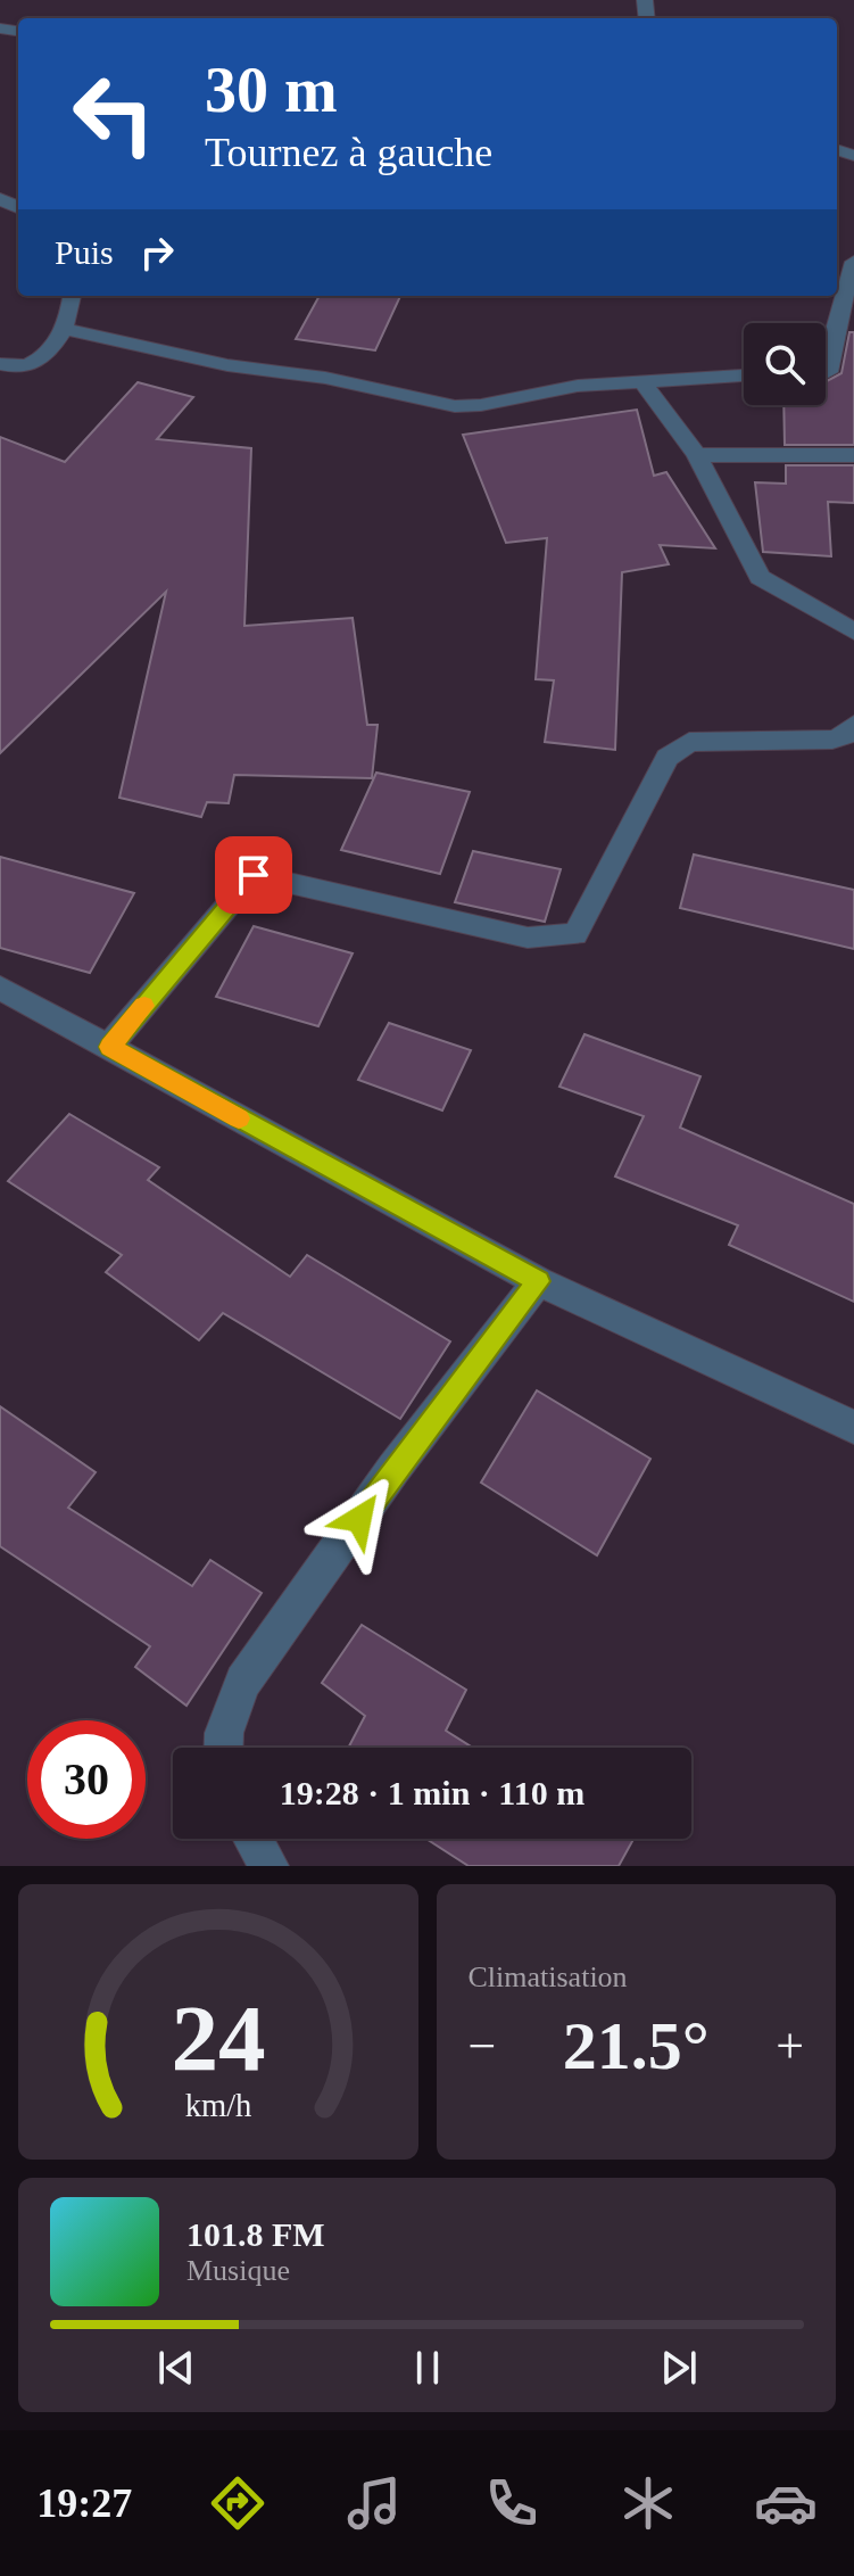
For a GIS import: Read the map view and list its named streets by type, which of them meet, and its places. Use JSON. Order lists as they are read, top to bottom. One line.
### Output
{"page":{"turn":["30 m","Tournez à gauche"],"then":"Puis","limit":"30","trip":"19:28 · 1 min · 110 m","tile":"Climatisation","heat":["−","21.5°","+"],"song":["101.8 FM","Musique"],"tabs":"19:27","gauge":["24","km/h"]}}
